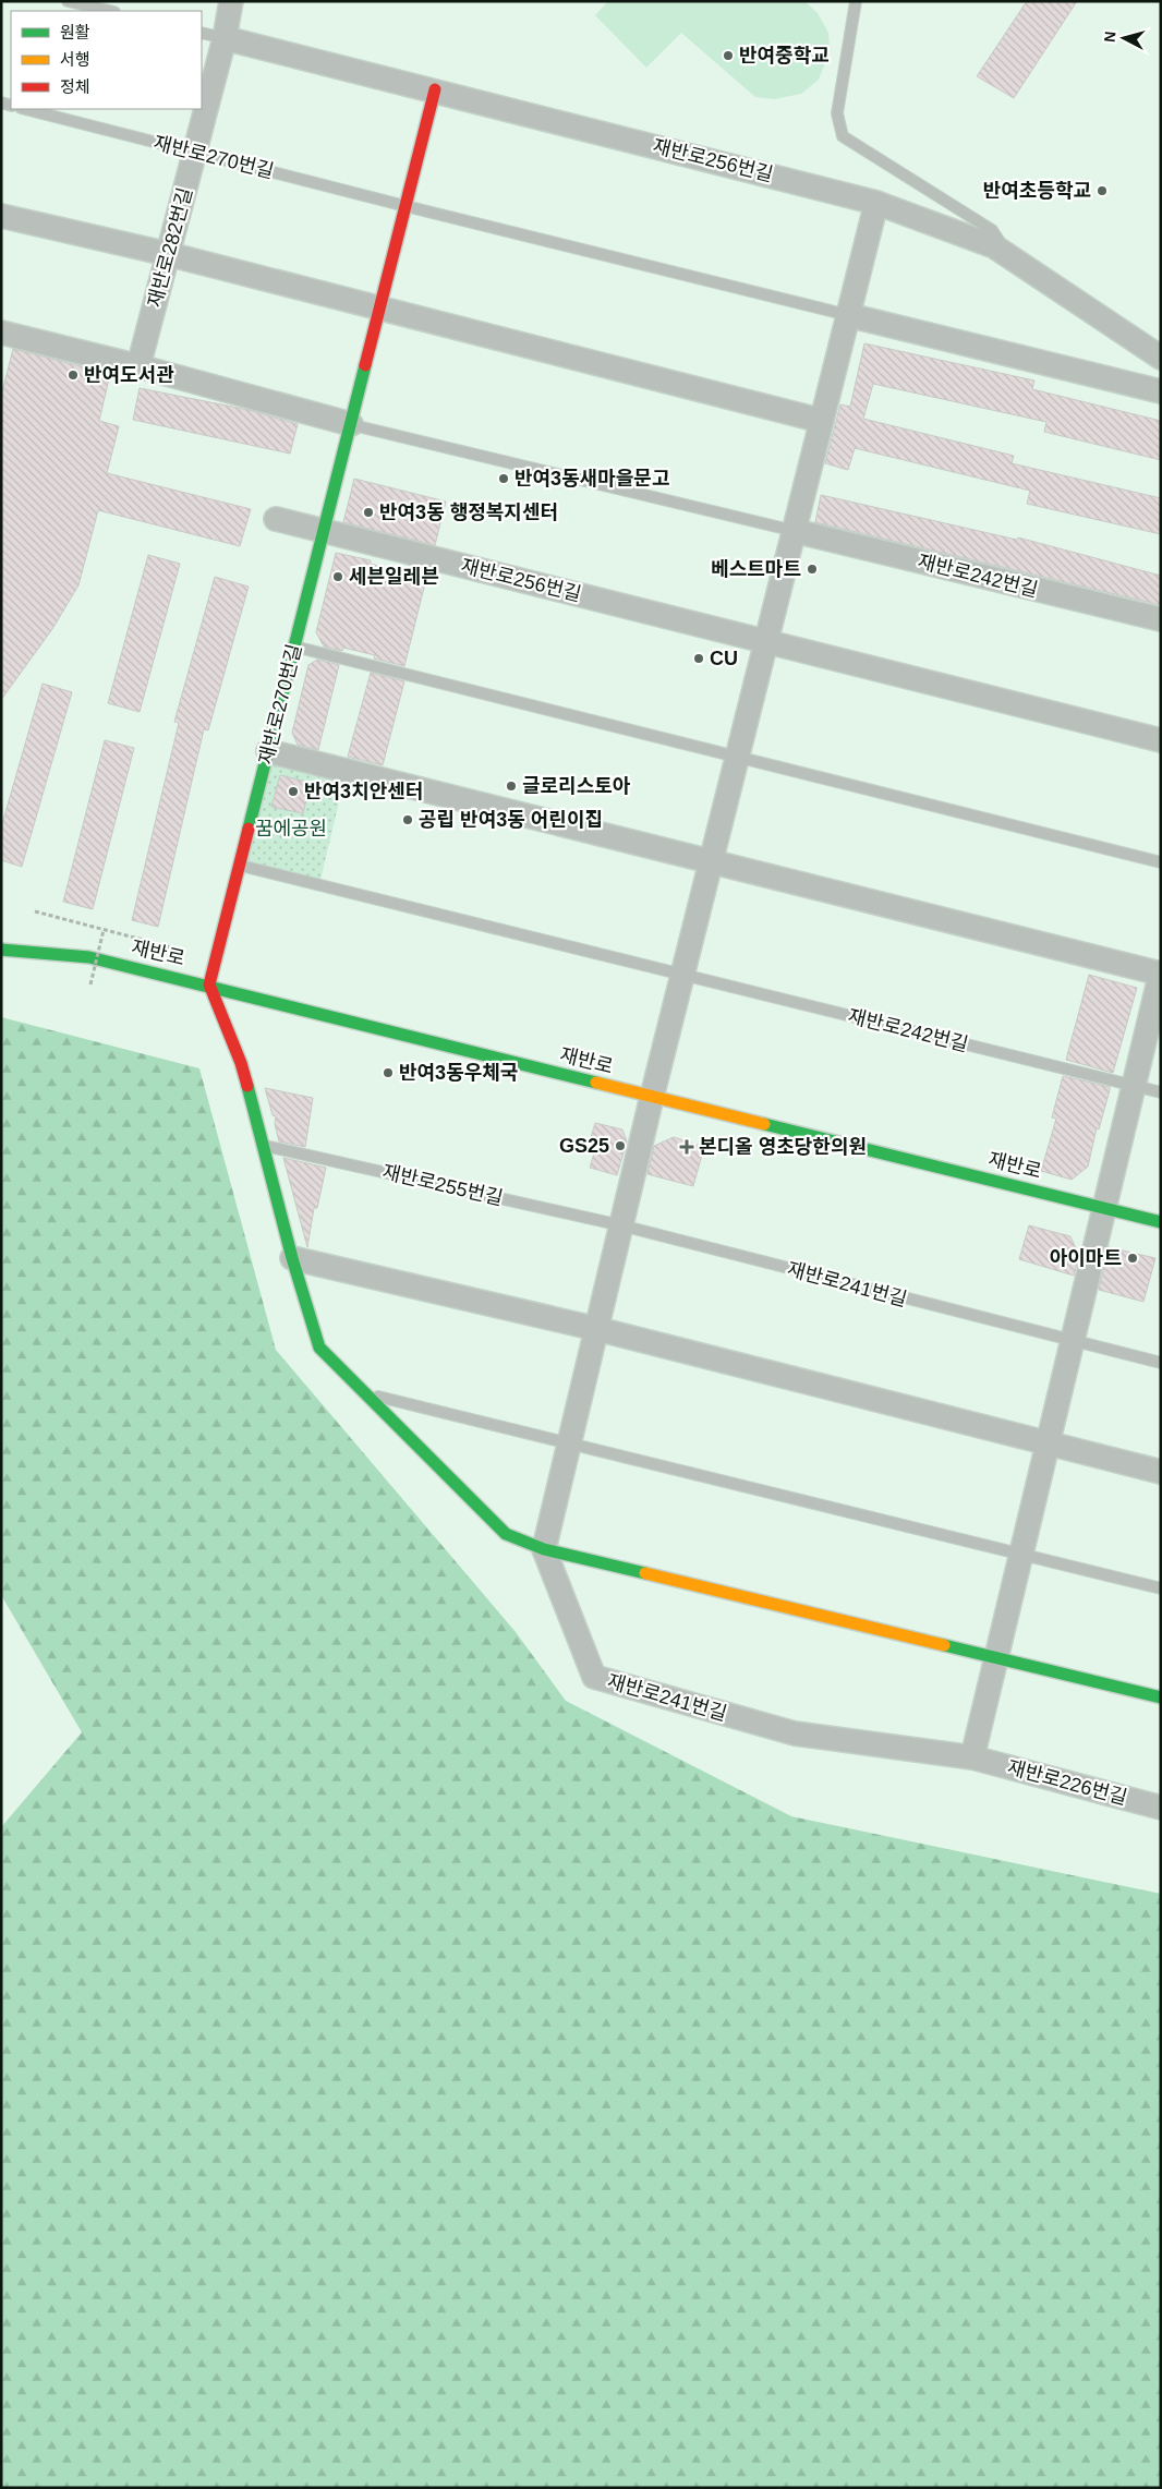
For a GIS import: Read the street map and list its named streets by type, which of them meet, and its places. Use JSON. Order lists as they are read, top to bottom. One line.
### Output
{"streets":{"street":["재반로270번길","재반로256번길","재반로282번길","재반로242번길","재반로","재반로241번길","재반로226번길"],"lane":["재반로255번길"]},"crossings":[["재반로270번길","재반로256번길"],["재반로270번길","재반로282번길"],["재반로270번길","재반로"],["재반로255번길","재반로241번길"],["재반로241번길","재반로226번길"]],"parks":["꿈에공원"],"places":{"other":["반여중학교","반여초등학교","반여도서관","반여3동새마을문고","반여3동 행정복지센터","베스트마트","세븐일레븐","CU","글로리스토아","반여3치안센터","공립 반여3동 어린이집","반여3동우체국","GS25","아이마트"],"health":["본디올 영초당한의원"]},"legend":["원활","서행","정체"],"north":"left"}
